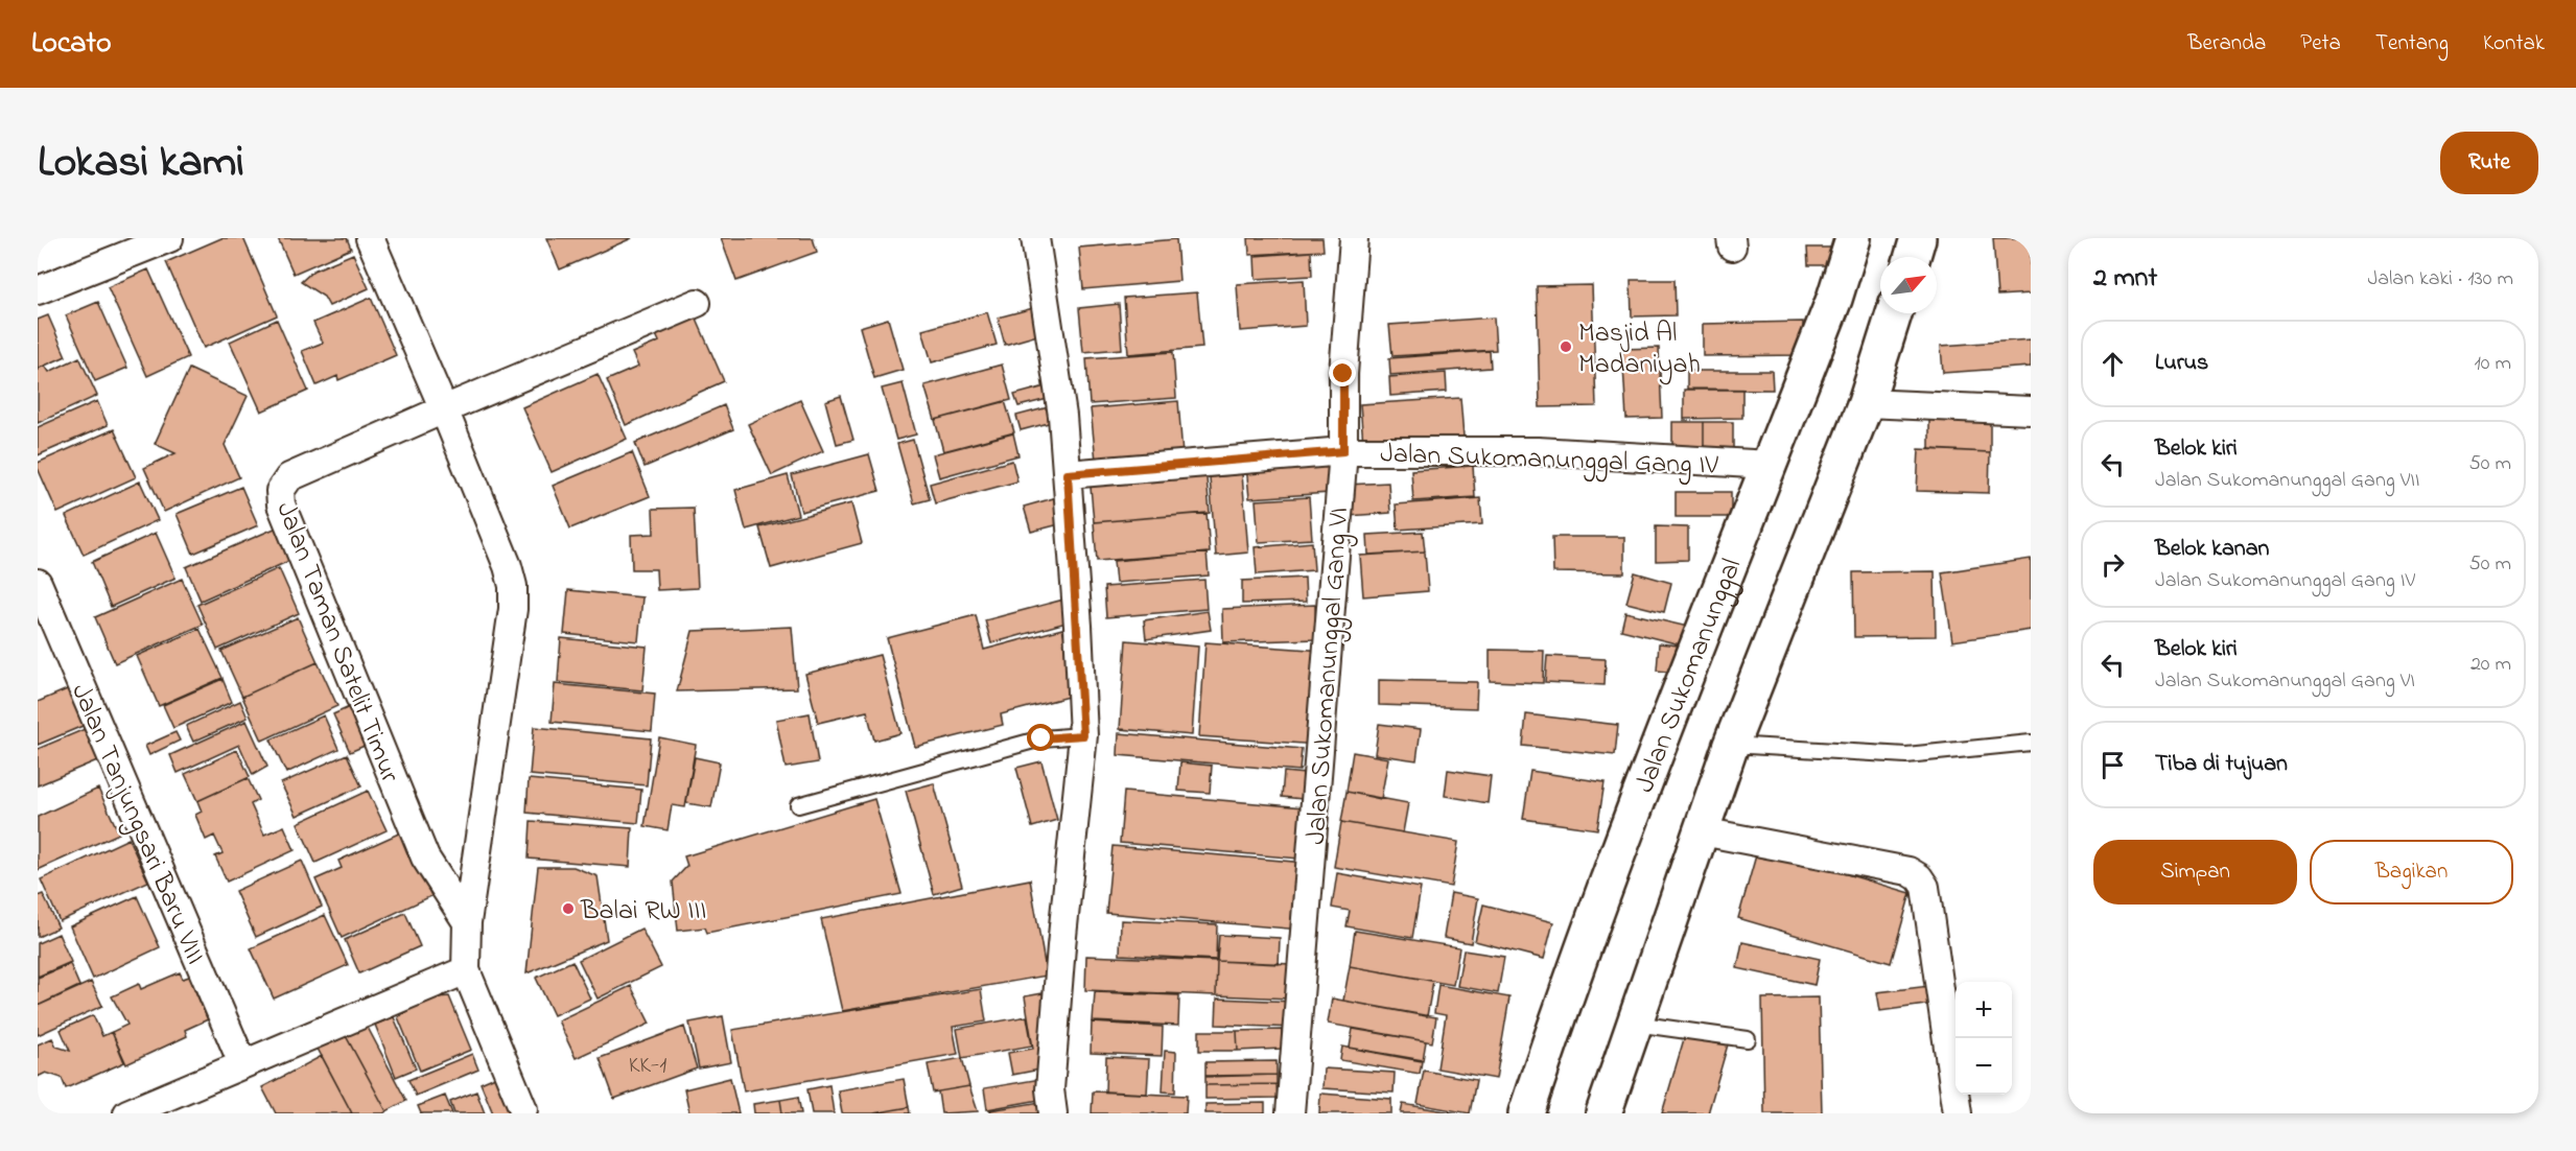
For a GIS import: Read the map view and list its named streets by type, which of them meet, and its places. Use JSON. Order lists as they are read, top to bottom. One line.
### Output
{"streets":{"main road":["Jalan Sukomanunggal"],"street":["Jalan Sukomanunggal Gang IV","Jalan Taman Satelit Timur","Jalan Sukomanunggal Gang VI","Jalan Tanjungsari Baru VIII"]},"crossings":[["Jalan Sukomanunggal Gang IV","Jalan Sukomanunggal"],["Jalan Sukomanunggal Gang IV","Jalan Sukomanunggal Gang VI"]],"places":["Masjid Al Madaniyah","Balai RW III"],"house_numbers":["KK-1"],"north":"top right","page":{"header":"Locato","nav":["Beranda","Peta","Tentang","Kontak"],"title":"Lokasi kami","buttons":["Rute",["Simpan","Bagikan"]],"heading":["2 mnt","Jalan kaki · 130 m"],"list":[["Lurus","10 m"],["Belok kiri","Jalan Sukomanunggal Gang VII","50 m"],["Belok kanan","Jalan Sukomanunggal Gang IV","50 m"],["Belok kiri","Jalan Sukomanunggal Gang VI","20 m"],"Tiba di tujuan"],"map_buttons":["+","−"]}}
